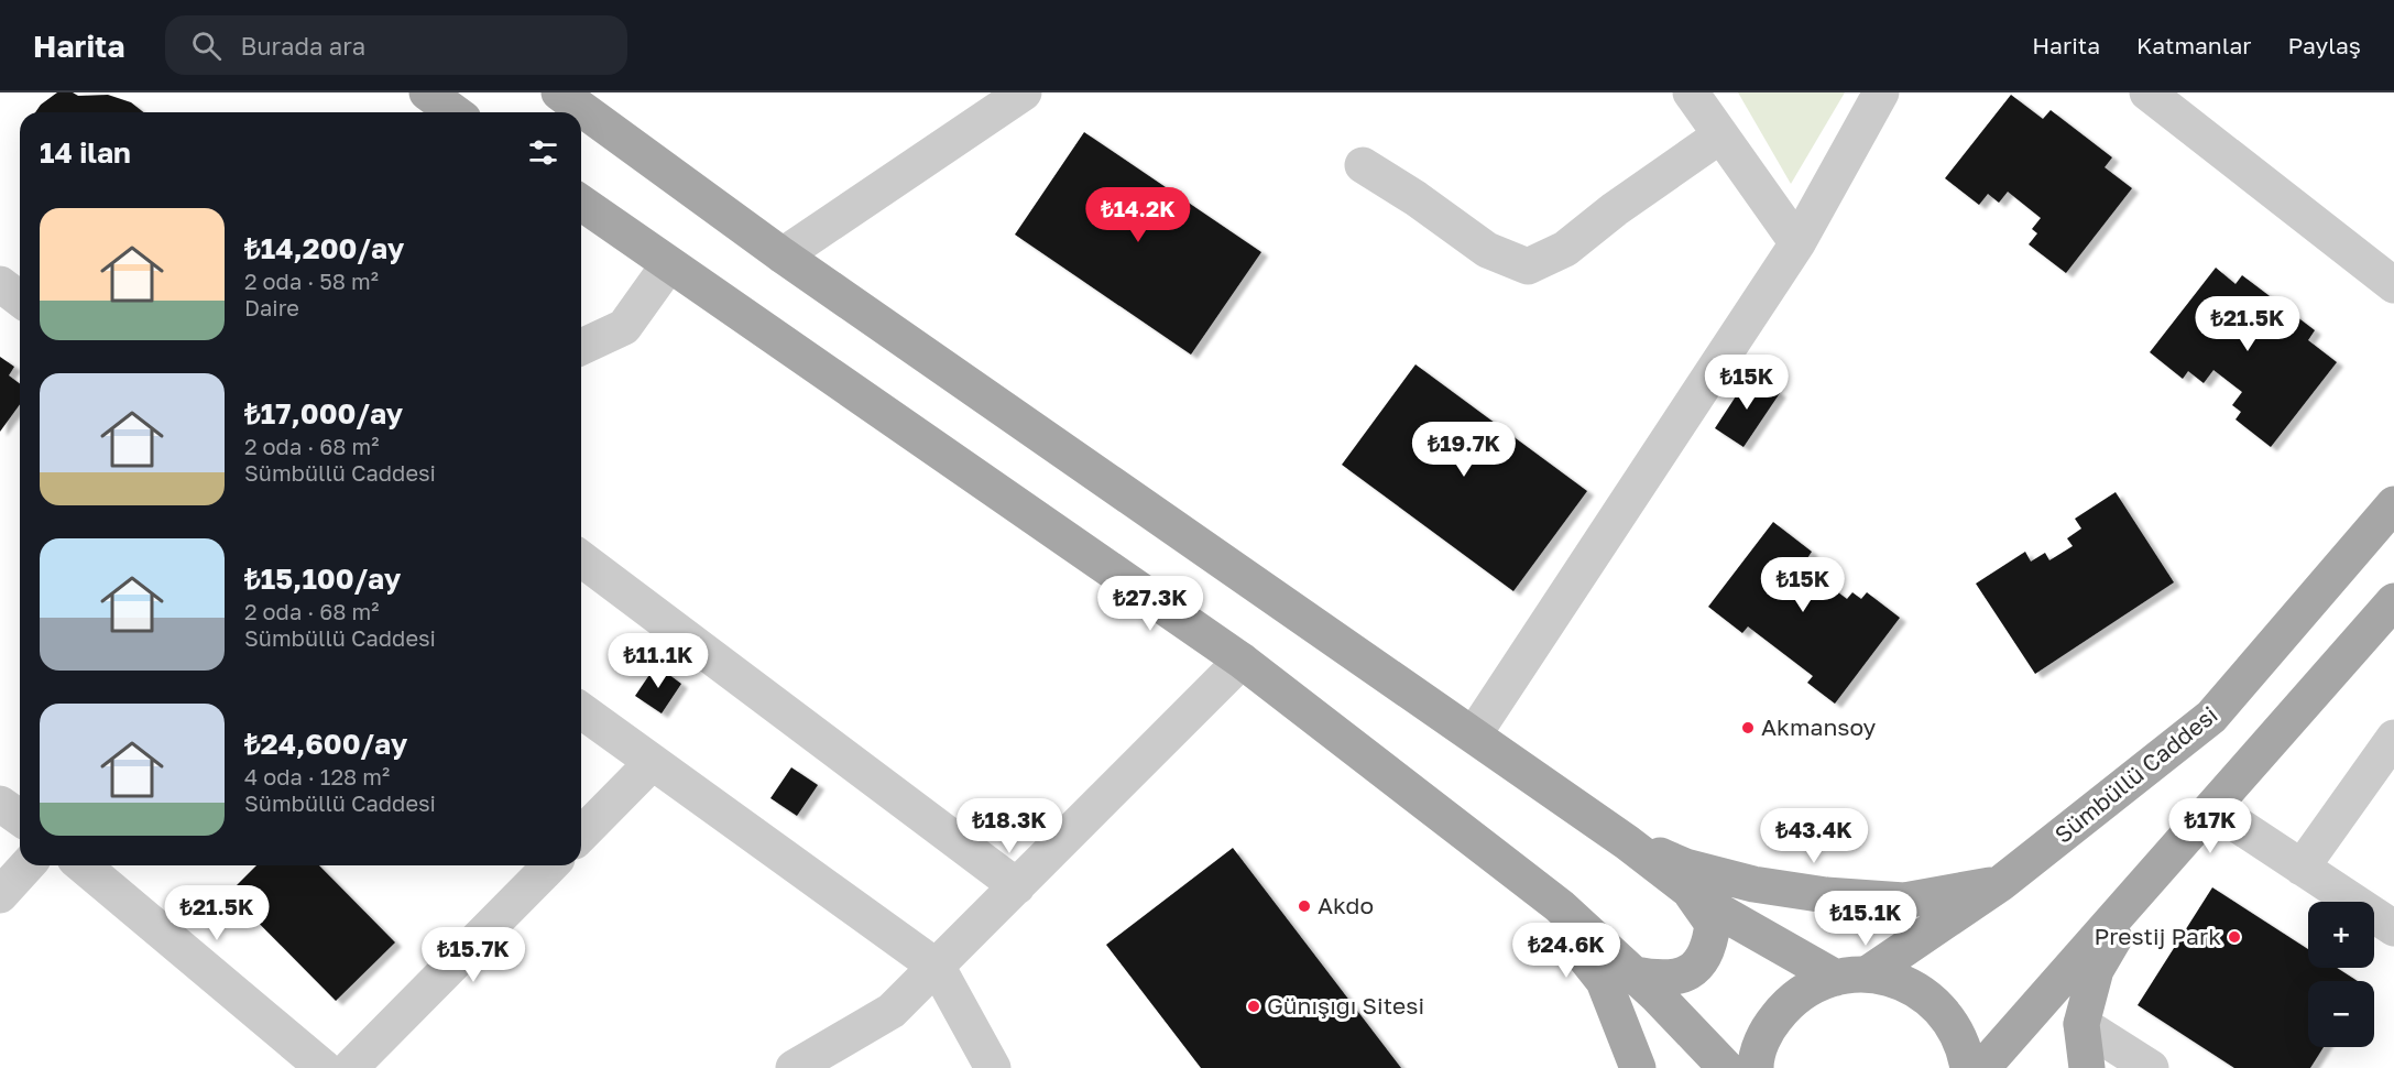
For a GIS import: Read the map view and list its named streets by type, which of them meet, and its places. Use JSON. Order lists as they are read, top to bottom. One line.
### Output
{"streets":{"main road":["Sümbüllü Caddesi"]},"places":["Akmansoy","Akdo","Prestij Park","Günışığı Sitesi"],"page":{"header":"Harita","search":"Burada ara","nav":["Harita","Katmanlar","Paylaş"],"heading":"14 ilan","price":["₺14.2K","₺21.5K","₺15K","₺19.7K","₺15K","₺27.3K","₺11.1K","₺18.3K","₺17K","₺43.4K","₺21.5K","₺15.1K","₺24.6K","₺15.7K"],"list":[{"name":"₺14,200/ay","note":"2 oda · 58 m² · Daire"},{"name":"₺17,000/ay","note":"2 oda · 68 m² · Sümbüllü Caddesi"},{"name":"₺15,100/ay","note":"2 oda · 68 m² · Sümbüllü Caddesi"},{"name":"₺24,600/ay","note":"4 oda · 128 m² · Sümbüllü Caddesi"}],"map_buttons":["+","−"]}}
